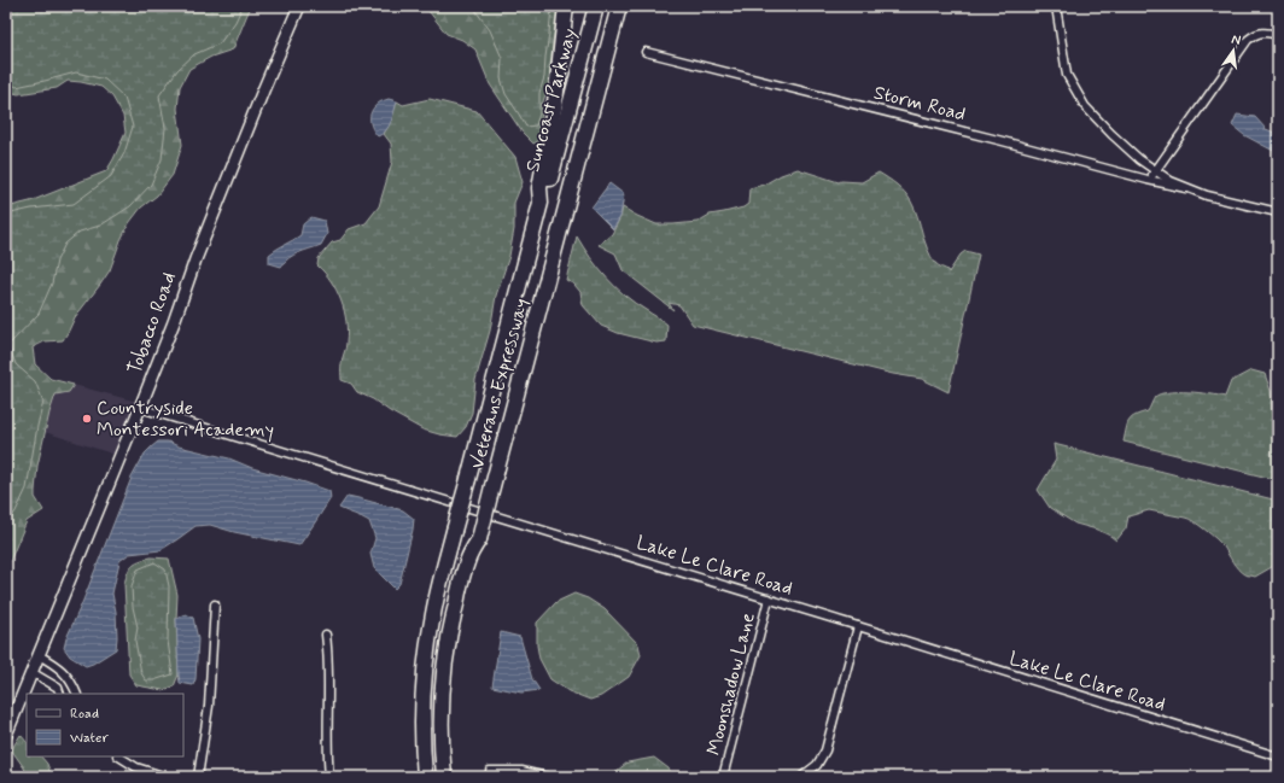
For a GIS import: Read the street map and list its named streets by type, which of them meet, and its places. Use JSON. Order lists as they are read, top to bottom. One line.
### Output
{"streets":{"highway":["Suncoast Parkway","Veterans Expressway"],"street":["Storm Road","Tobacco Road","Lake Le Clare Road","Moonshadow Lane"]},"crossings":[["Suncoast Parkway","Veterans Expressway"],["Tobacco Road","Lake Le Clare Road"],["Lake Le Clare Road","Moonshadow Lane"]],"places":["Countryside Montessori Academy"],"legend":["Road","Water"],"north":"top"}
